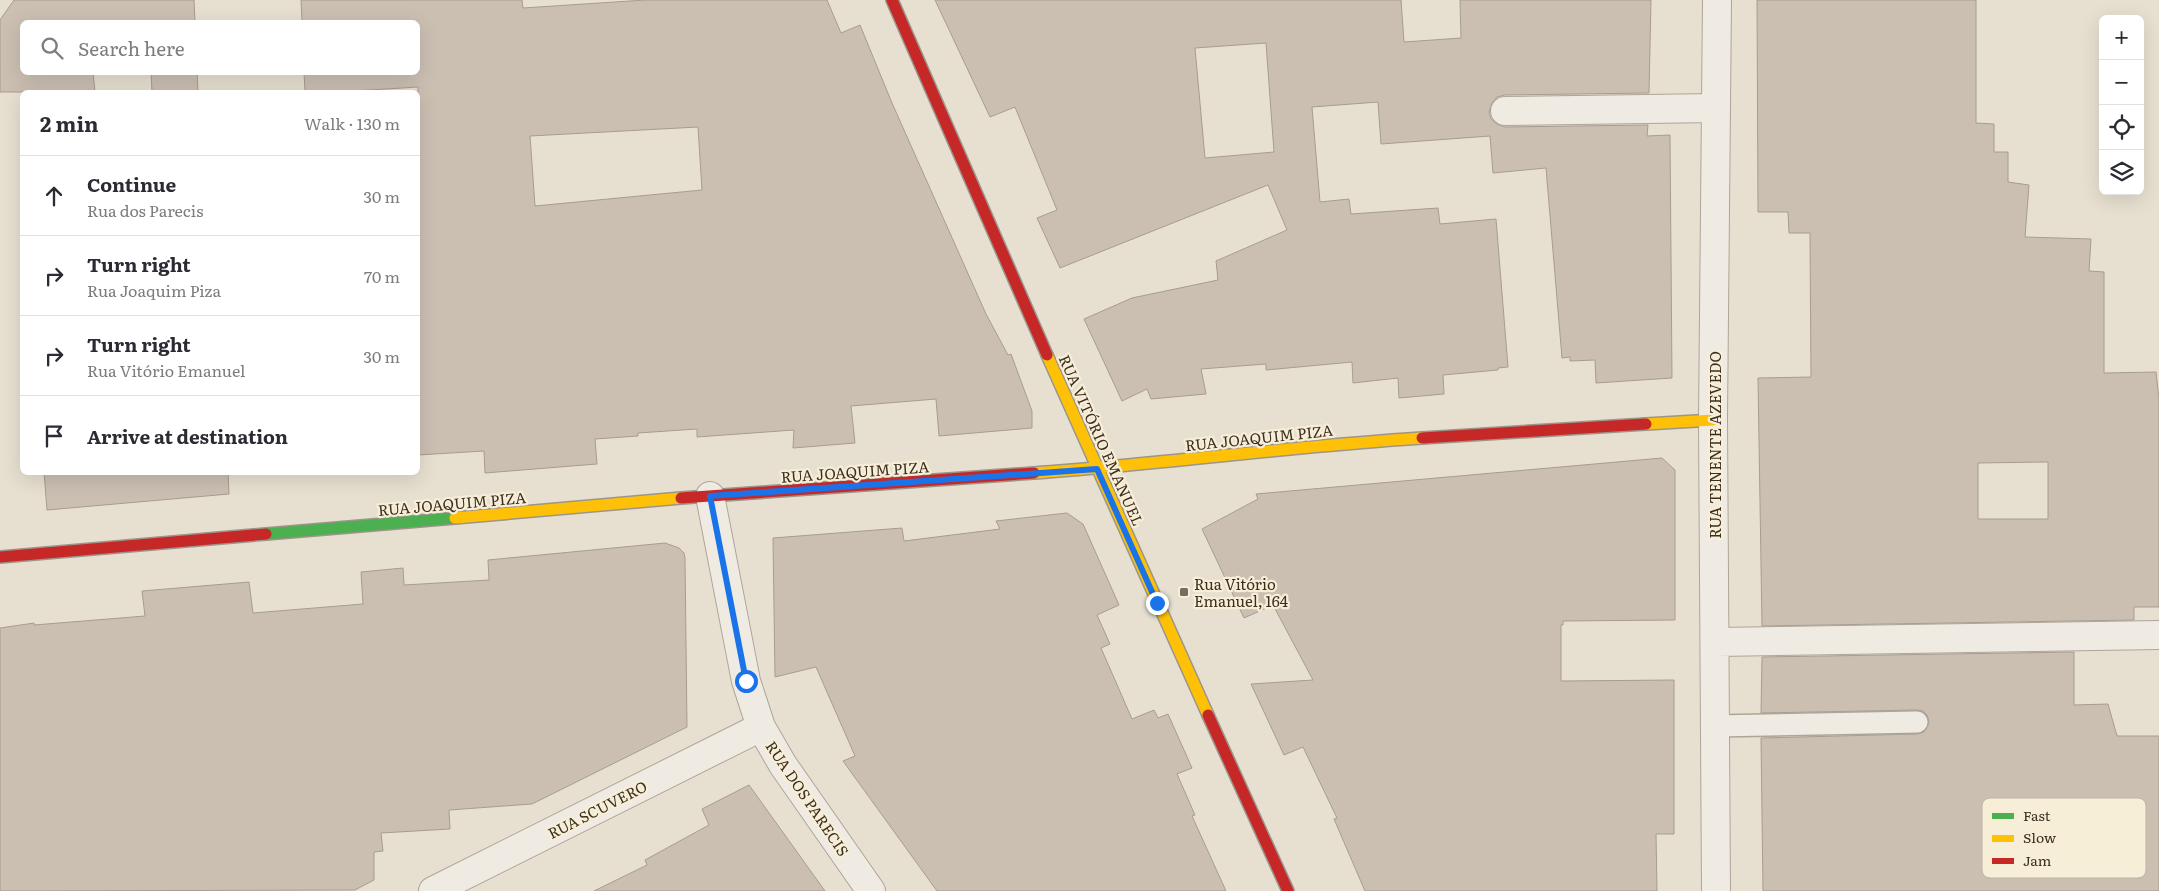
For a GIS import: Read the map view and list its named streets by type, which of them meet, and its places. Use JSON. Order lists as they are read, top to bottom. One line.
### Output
{"streets":{"street":["RUA JOAQUIM PIZA","RUA VITÓRIO EMANUEL","RUA TENENTE AZEVEDO","RUA DOS PARECIS","RUA SCUVERO"]},"crossings":[["RUA JOAQUIM PIZA","RUA VITÓRIO EMANUEL"],["RUA JOAQUIM PIZA","RUA TENENTE AZEVEDO"],["RUA JOAQUIM PIZA","RUA DOS PARECIS"],["RUA DOS PARECIS","RUA SCUVERO"]],"places":{"transit":["Rua Vitório Emanuel, 164"]},"legend":["Fast","Slow","Jam"],"page":{"map_buttons":["+","−"],"search":"Search here","heading":["2 min","Walk · 130 m"],"list":[["Continue","Rua dos Parecis","30 m"],["Turn right","Rua Joaquim Piza","70 m"],["Turn right","Rua Vitório Emanuel","30 m"],"Arrive at destination"]}}
